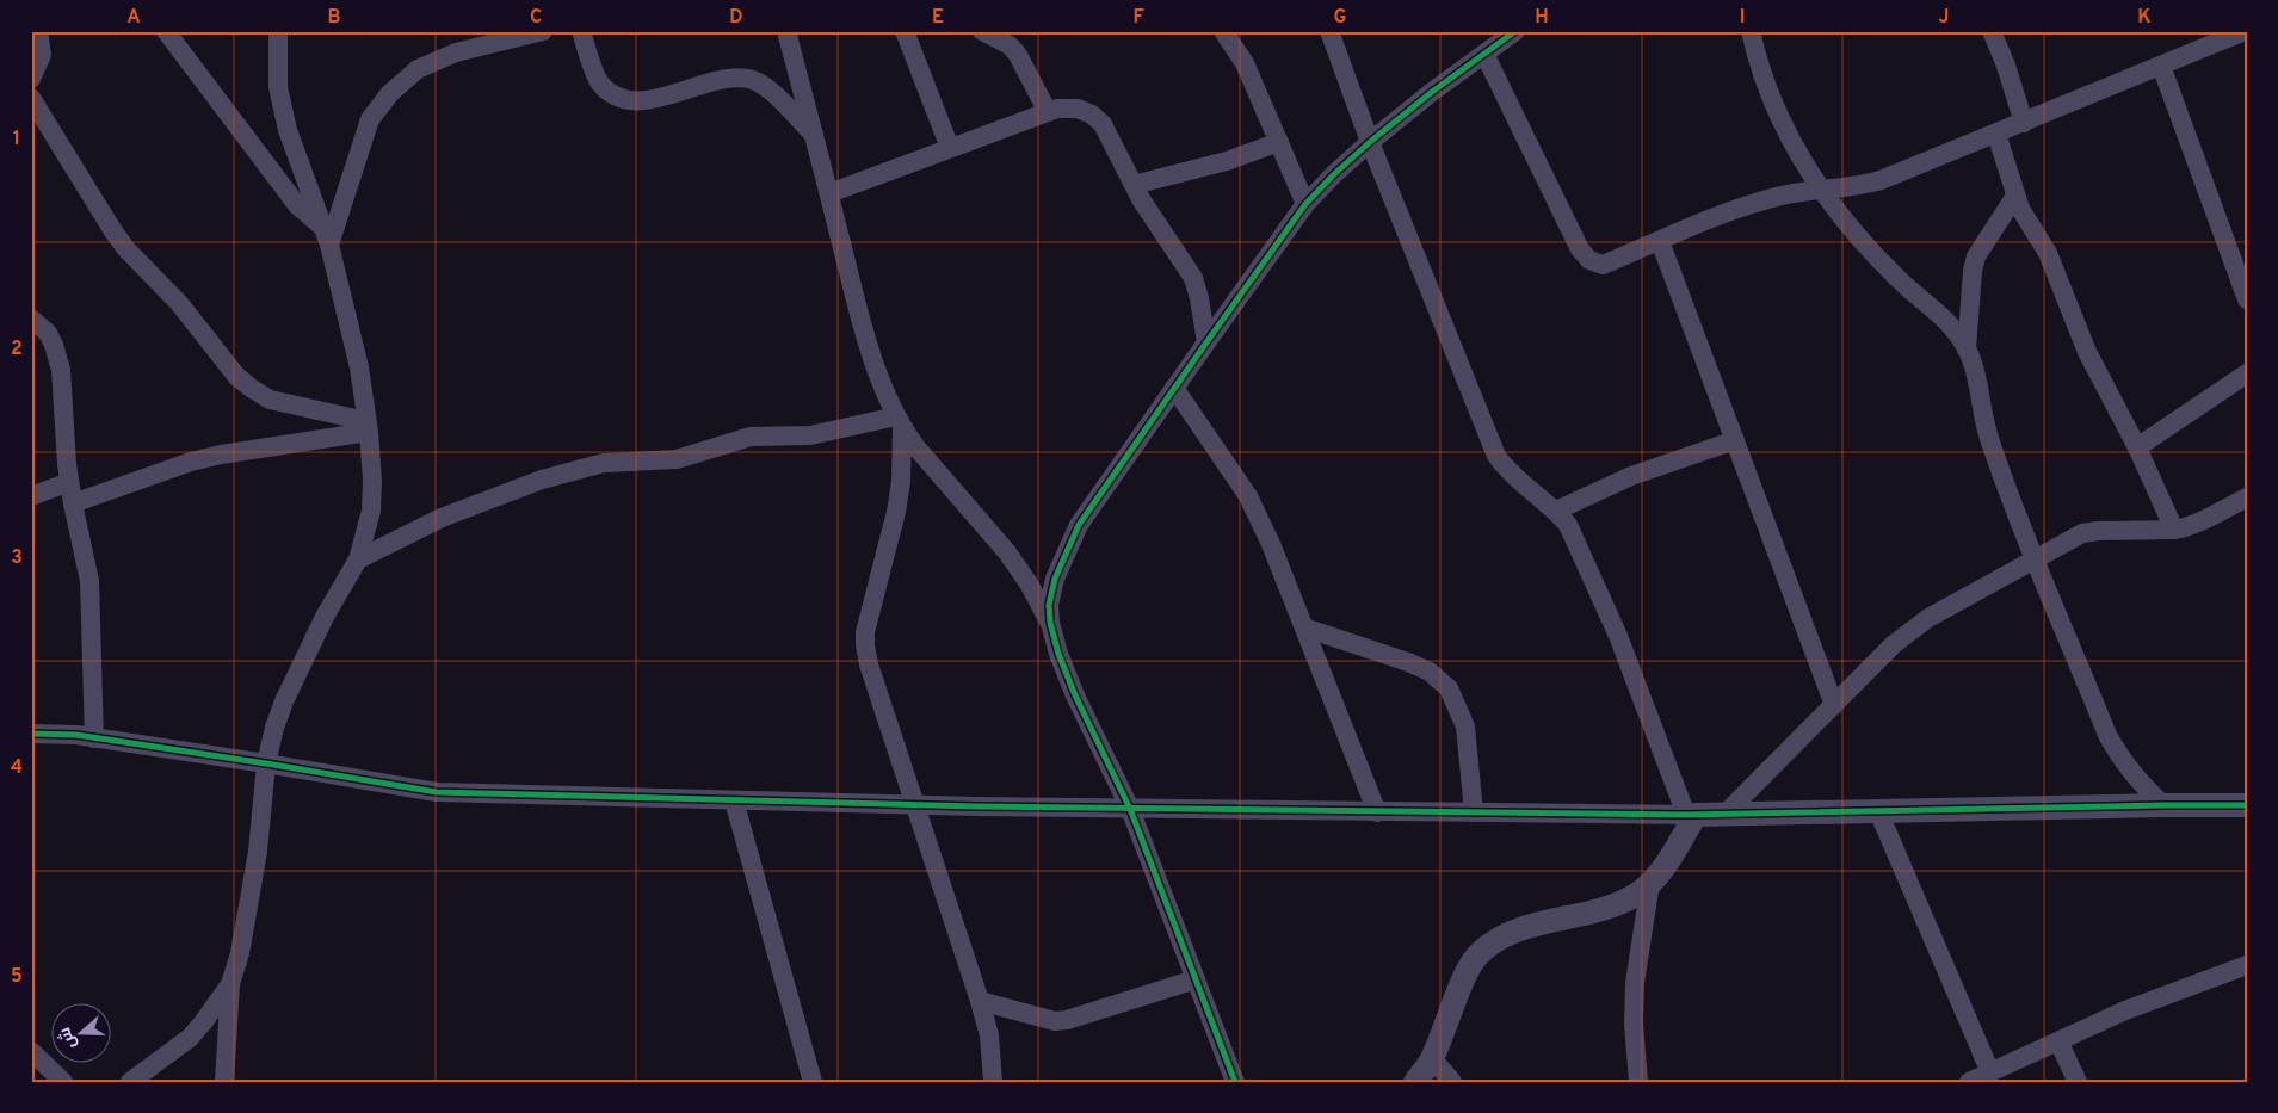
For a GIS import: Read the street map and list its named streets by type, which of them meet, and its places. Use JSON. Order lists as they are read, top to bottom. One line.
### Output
{"north":"left","grid":{"columns":["A","B","C","D","E","F","G","H","I","J","K"],"rows":["1","2","3","4","5"]}}
